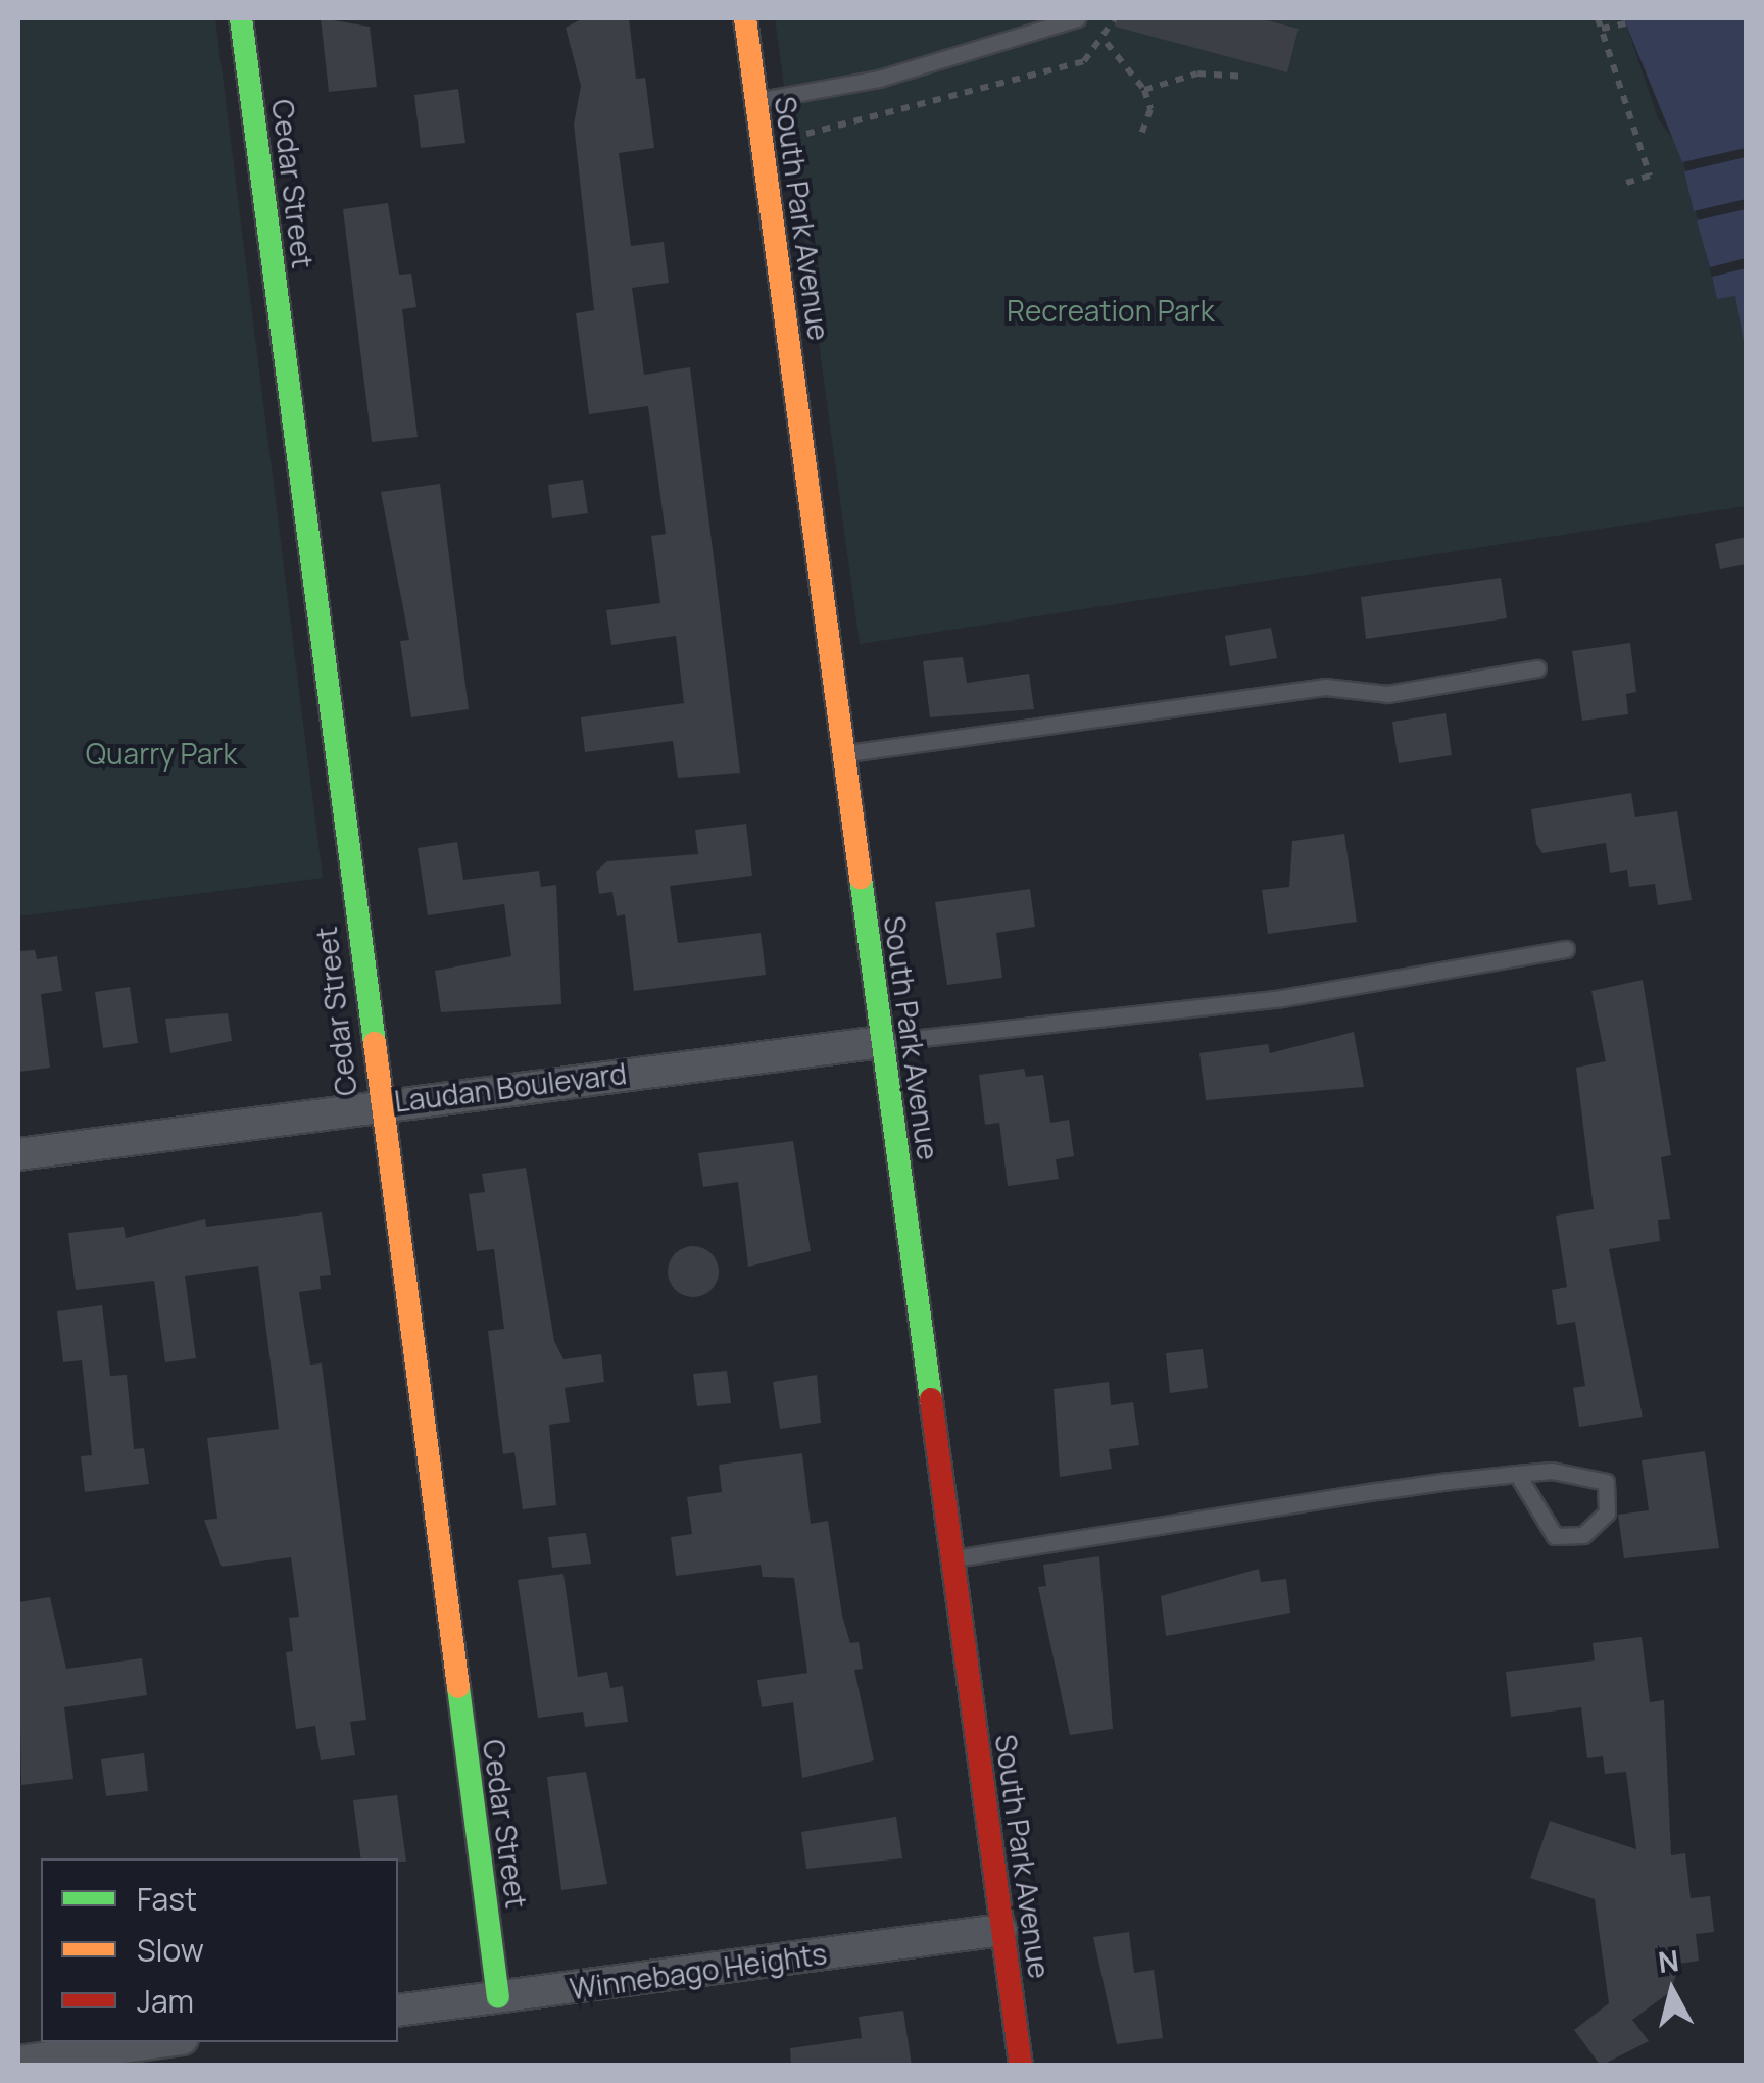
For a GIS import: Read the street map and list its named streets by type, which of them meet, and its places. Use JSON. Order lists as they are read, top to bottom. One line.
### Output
{"streets":{"main road":["Cedar Street","South Park Avenue"],"street":["Laudan Boulevard","Winnebago Heights"]},"crossings":[["Cedar Street","Laudan Boulevard"],["Cedar Street","Winnebago Heights"],["South Park Avenue","Laudan Boulevard"],["South Park Avenue","Winnebago Heights"]],"parks":["Recreation Park","Quarry Park"],"legend":["Fast","Slow","Jam"],"north":"top"}
